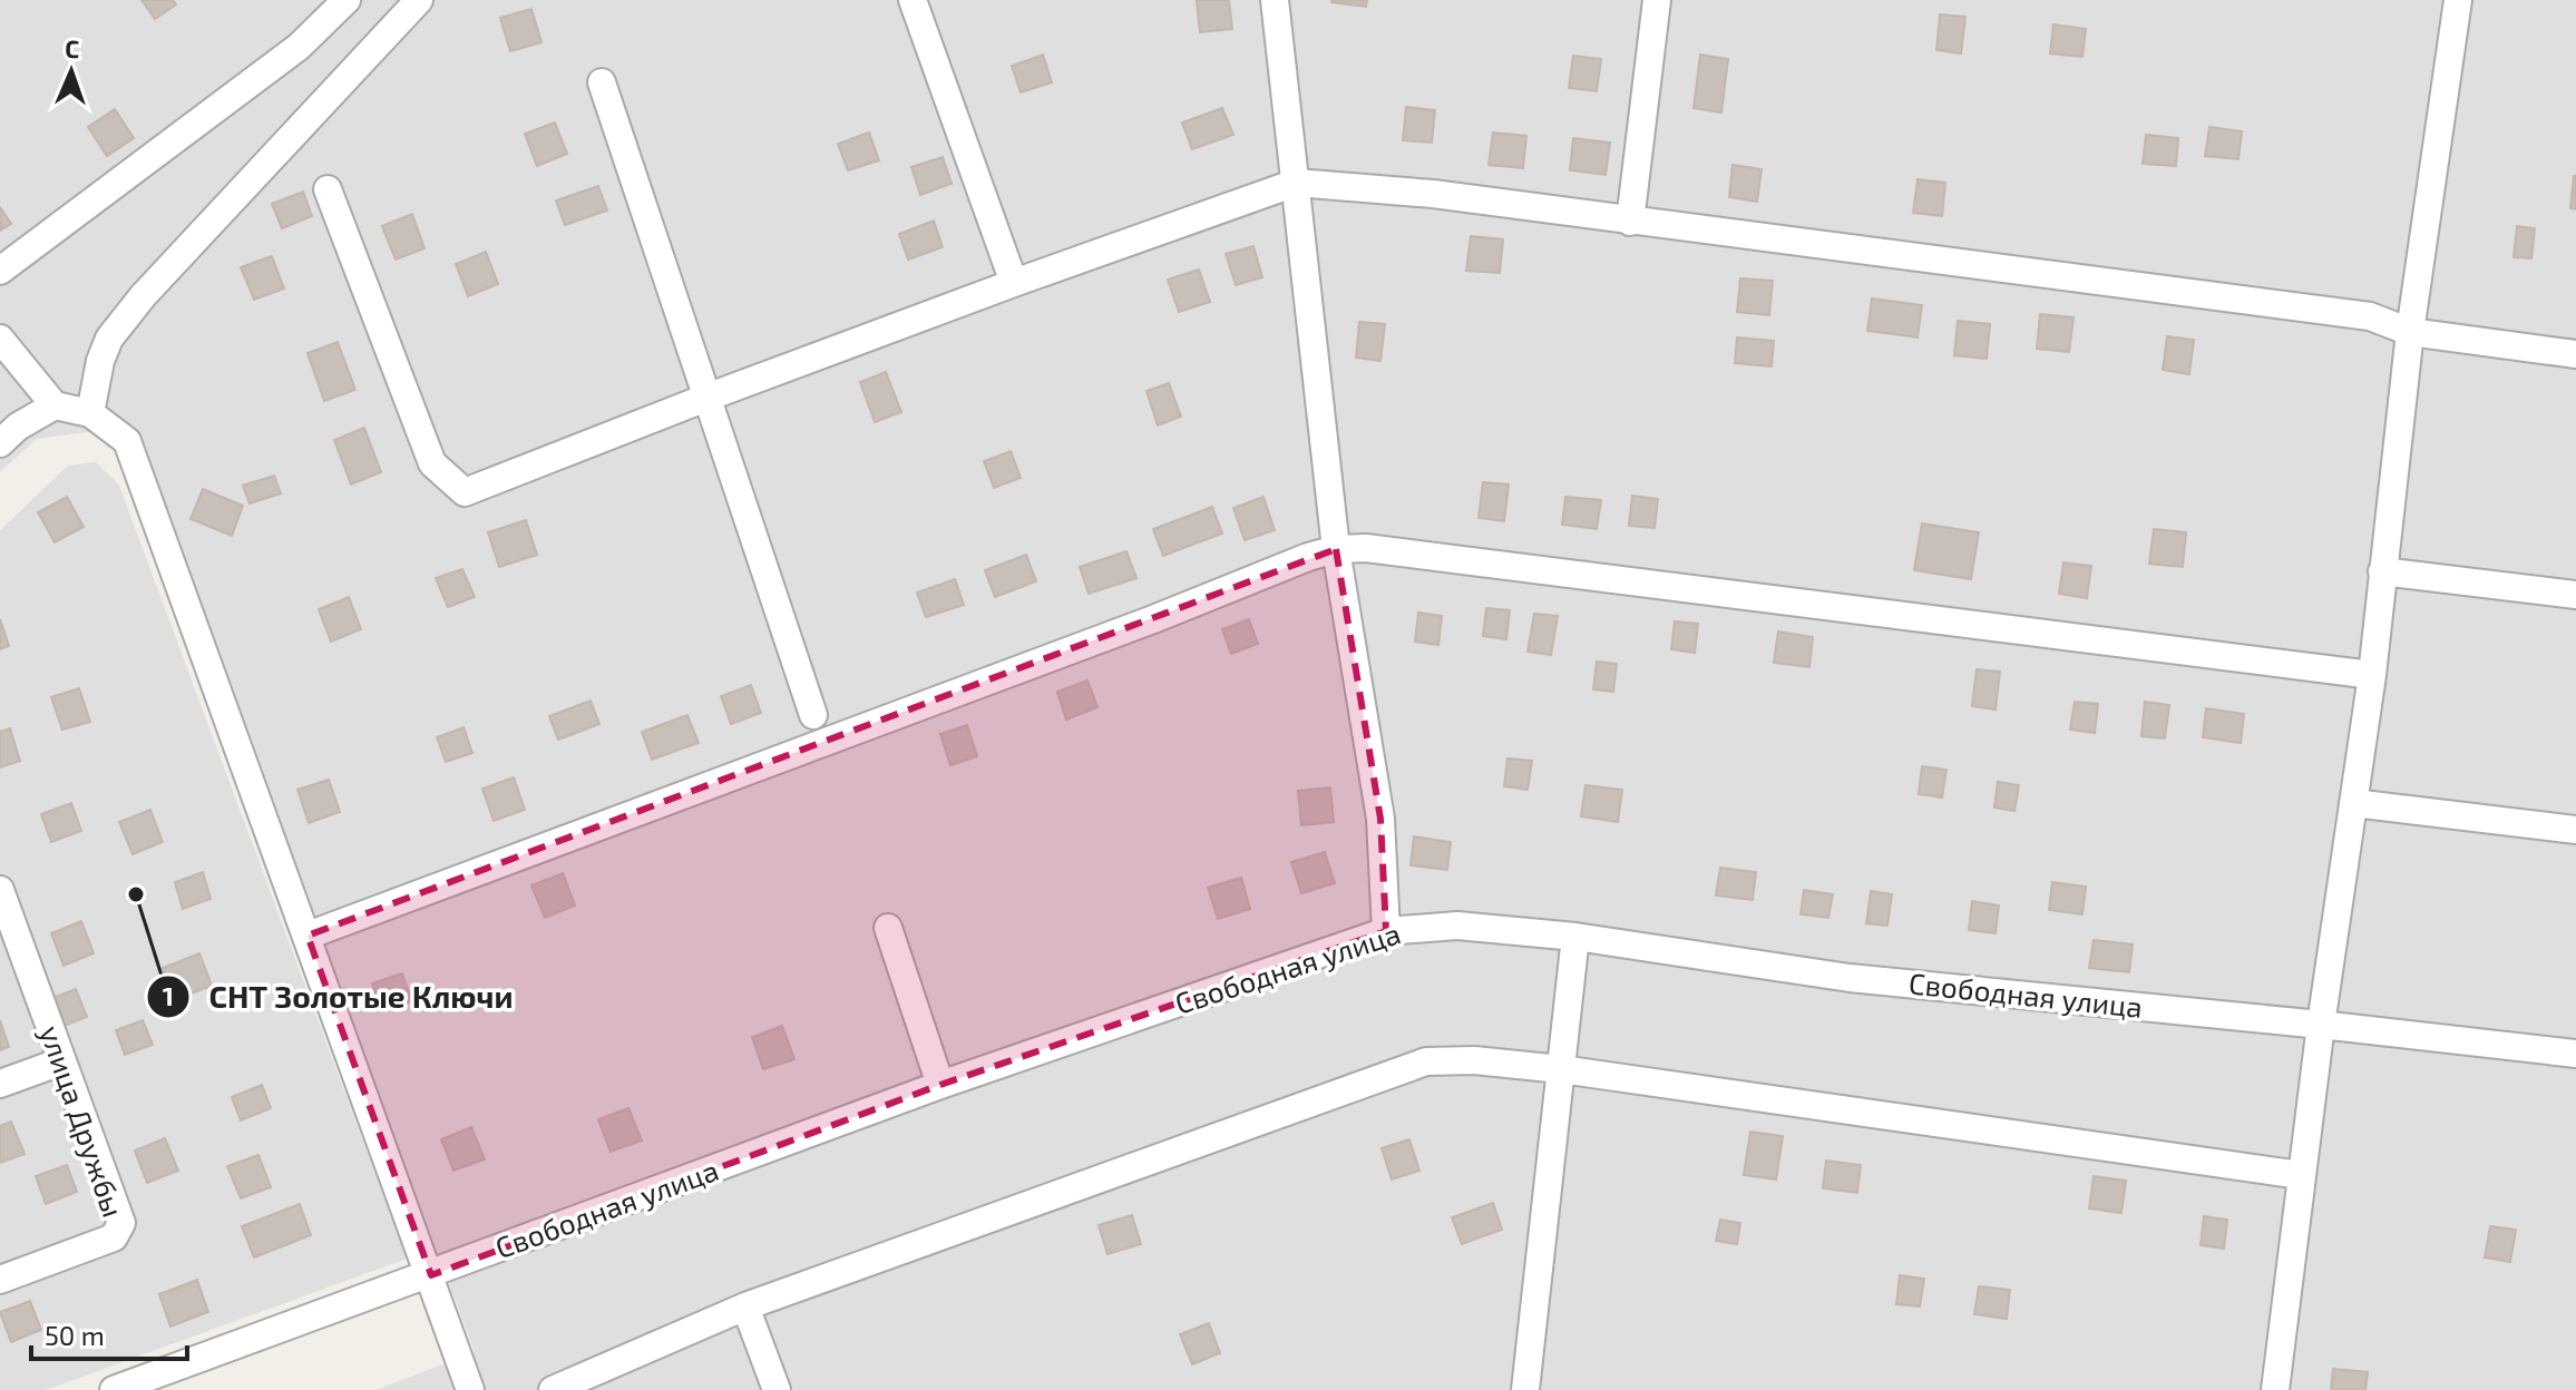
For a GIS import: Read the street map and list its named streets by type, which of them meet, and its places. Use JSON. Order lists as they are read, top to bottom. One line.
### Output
{"streets":{"street":["Свободная улица","улица Дружбы"]},"places":["СНТ Золотые Ключи"],"scale_bar":"50 m","north":"top"}
